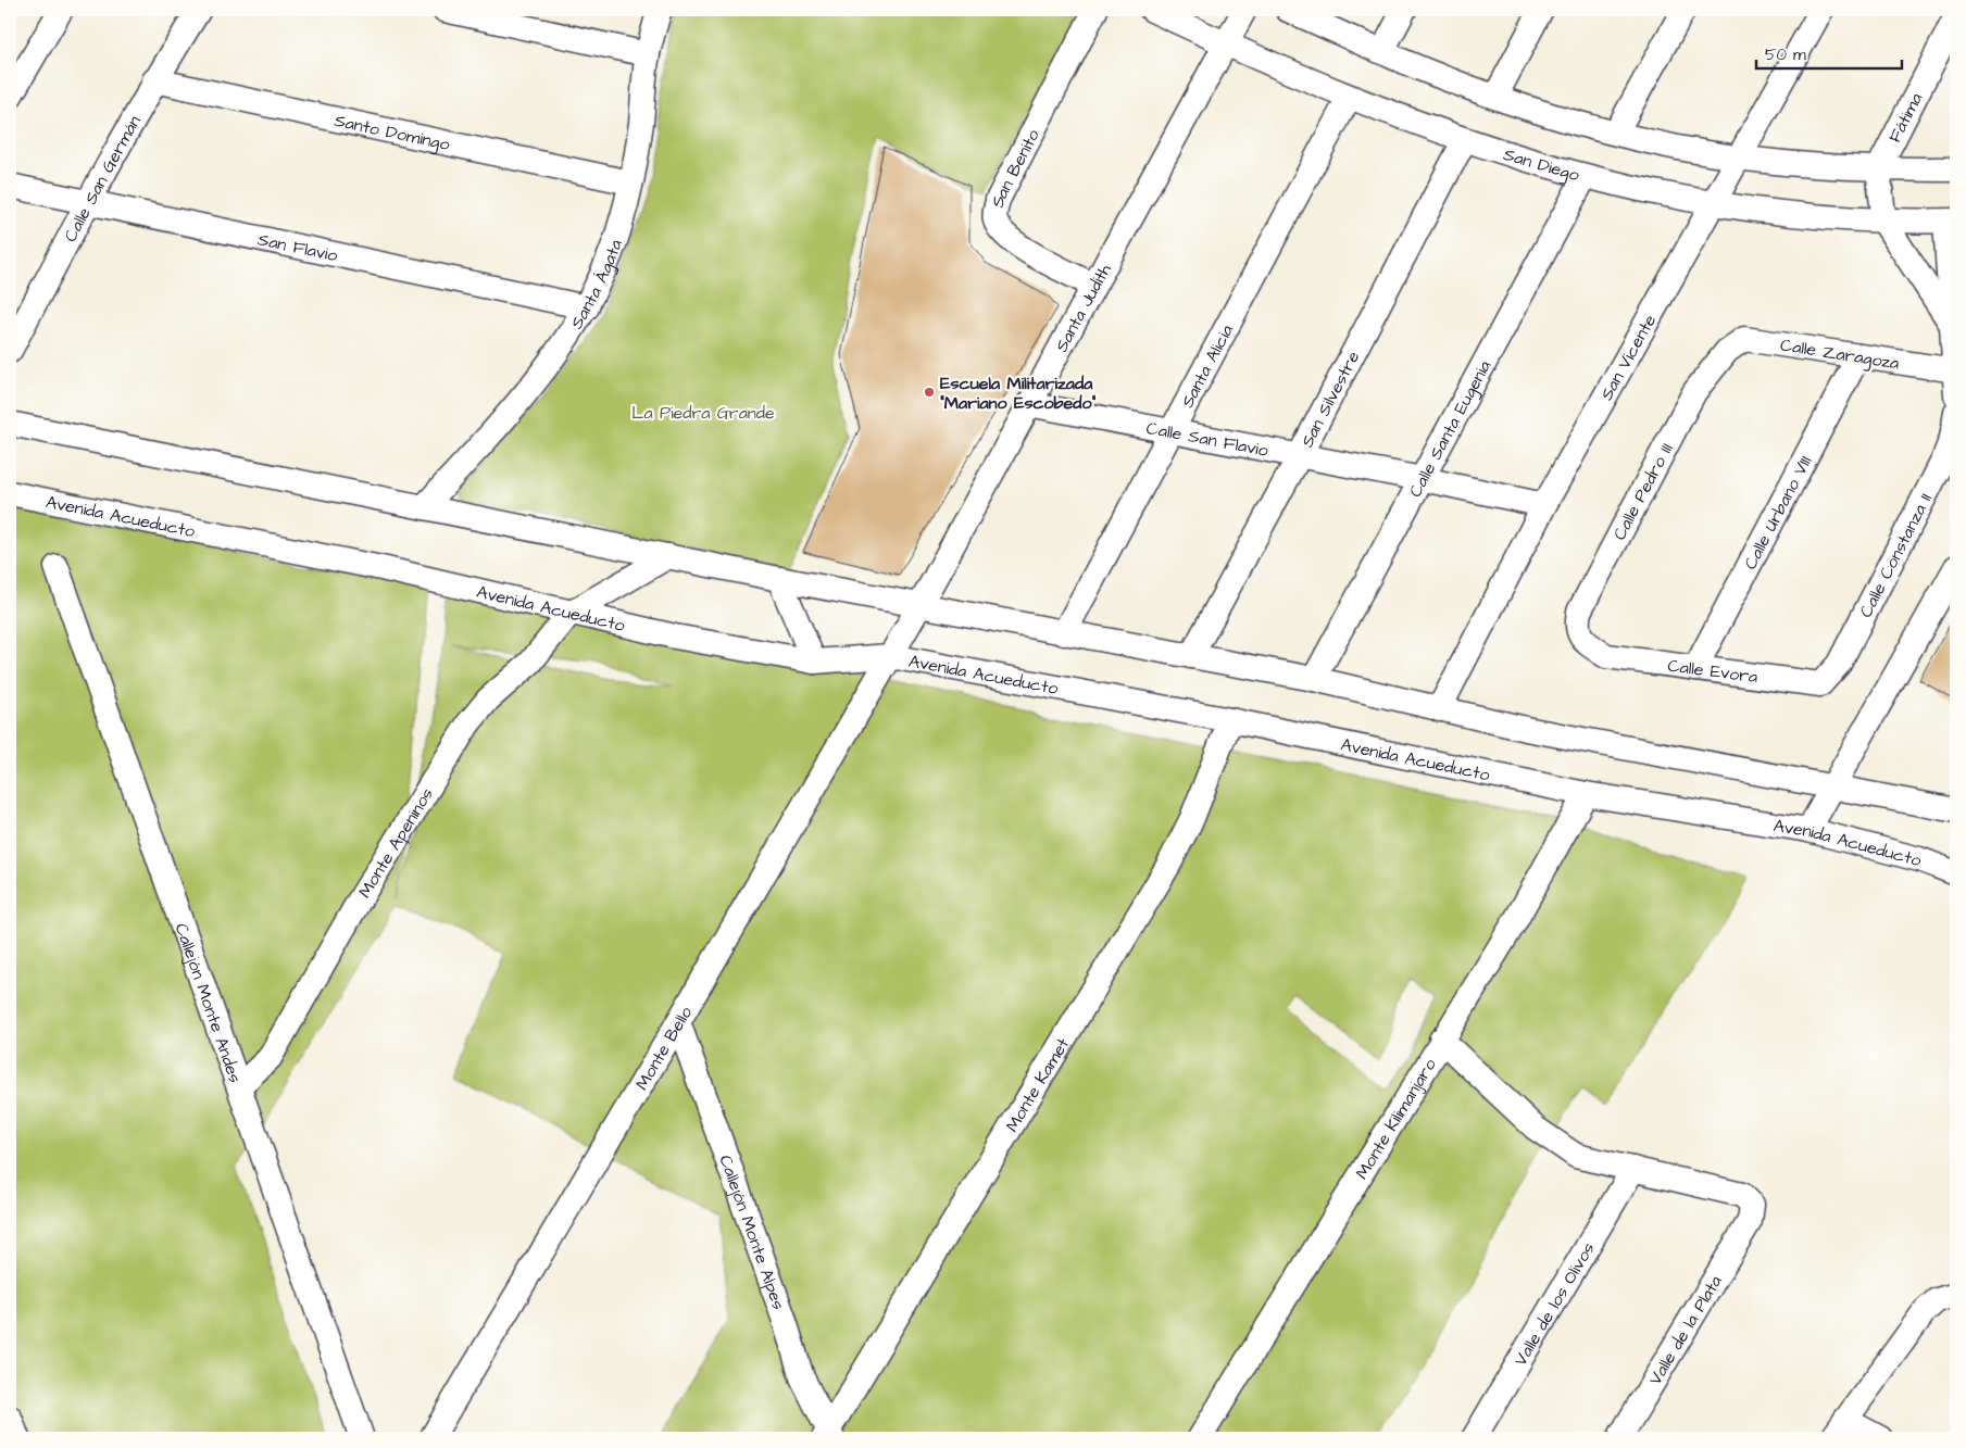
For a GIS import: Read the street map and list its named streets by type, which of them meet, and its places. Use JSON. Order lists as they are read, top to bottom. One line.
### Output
{"streets":{"street":["Fátima","Santo Domingo","San Diego","San Benito","Calle San Germán","San Flavio","Santa Ágata","Santa Judith","Calle Zaragoza","San Vicente","Santa Alicia","San Silvestre","Calle Santa Eugenia","Calle San Flavio","Calle Pedro III","Calle Urbano VIII","Avenida Acueducto","Calle Constanza II","Calle Evora","Monte Apeninos","Callejón Monte Andes","Monte Bello","Monte Kamet","Monte Kilimanjaro","Callejón Monte Alpes","Valle de los Olivos","Valle de la Plata"]},"crossings":[["Santo Domingo","Calle San Germán"],["Santo Domingo","Santa Ágata"],["San Diego","Santa Judith"],["San Diego","San Vicente"],["San Diego","Santa Alicia"],["San Diego","San Silvestre"],["San Diego","Calle Santa Eugenia"],["San Benito","Santa Judith"],["Calle San Germán","San Flavio"],["San Flavio","Santa Ágata"],["Santa Judith","Calle San Flavio"],["Santa Judith","Monte Bello"],["Calle Zaragoza","Calle Pedro III"],["Calle Zaragoza","Calle Urbano VIII"],["San Vicente","Calle San Flavio"],["Santa Alicia","Calle San Flavio"],["San Silvestre","Calle San Flavio"],["Calle Santa Eugenia","Calle San Flavio"],["Calle Pedro III","Calle Evora"],["Calle Urbano VIII","Calle Evora"],["Avenida Acueducto","Monte Apeninos"],["Avenida Acueducto","Monte Bello"],["Avenida Acueducto","Monte Kamet"],["Avenida Acueducto","Monte Kilimanjaro"],["Calle Constanza II","Calle Evora"],["Monte Apeninos","Callejón Monte Andes"],["Monte Bello","Callejón Monte Alpes"],["Monte Kamet","Callejón Monte Alpes"],["Valle de los Olivos","Valle de la Plata"]],"parks":["La Piedra Grande"],"places":["Escuela Militarizada \"Mariano Escobedo\""],"scale_bar":"50 m"}
